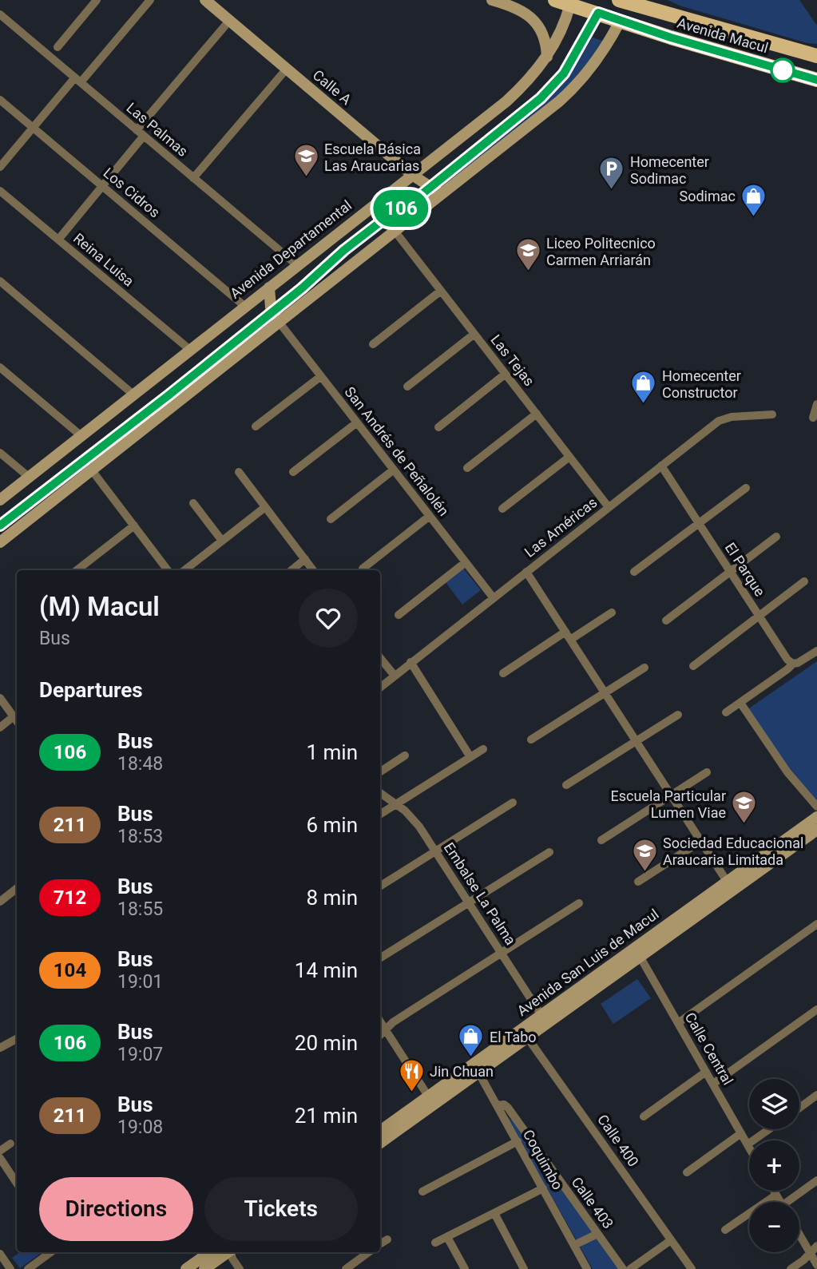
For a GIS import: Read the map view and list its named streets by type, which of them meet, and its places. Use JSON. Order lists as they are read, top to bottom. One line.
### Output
{"streets":{"main road":["Avenida Macul","Calle A","Avenida Departamental","Avenida San Luis de Macul"],"street":["Las Palmas","Los Cidros","Reina Luisa","Las Tejas","San Andrés de Peñalolén","Las Américas","El Parque","Embalse La Palma","Calle Central","Calle 400","Coquimbo","Calle 403"]},"crossings":[["Avenida Macul","Avenida Departamental"],["Calle A","Avenida Departamental"],["Las Palmas","Avenida Departamental"],["Los Cidros","Avenida Departamental"],["Avenida Departamental","Reina Luisa"],["Las Tejas","Las Américas"],["San Andrés de Peñalolén","Las Américas"],["Las Américas","El Parque"],["Embalse La Palma","Avenida San Luis de Macul"],["Avenida San Luis de Macul","Calle Central"],["Avenida San Luis de Macul","Calle 400"],["Avenida San Luis de Macul","Coquimbo"],["Coquimbo","Calle 403"]],"places":{"school or university":["Escuela Básica Las Araucarias","Liceo Politecnico Carmen Arriarán","Escuela Particular Lumen Viae","Sociedad Educacional Araucaria Limitada"],"parking":["Homecenter Sodimac"],"shop":["Sodimac","Homecenter Constructor","El Tabo"],"restaurant":["Jin Chuan"]},"lines":["bus line 106"],"page":{"on_map":"106","heading":[["(M) Macul","Bus"],"Departures"],"list":[{"mark":"106","name":"Bus","note":"18:48","value":"1 min"},{"mark":"211","name":"Bus","note":"18:53","value":"6 min"},{"mark":"712","name":"Bus","note":"18:55","value":"8 min"},{"mark":"104","name":"Bus","note":"19:01","value":"14 min"},{"mark":"106","name":"Bus","note":"19:07","value":"20 min"},{"mark":"211","name":"Bus","note":"19:08","value":"21 min"}],"map_buttons":["+","−"],"buttons":["Directions","Tickets"]}}
